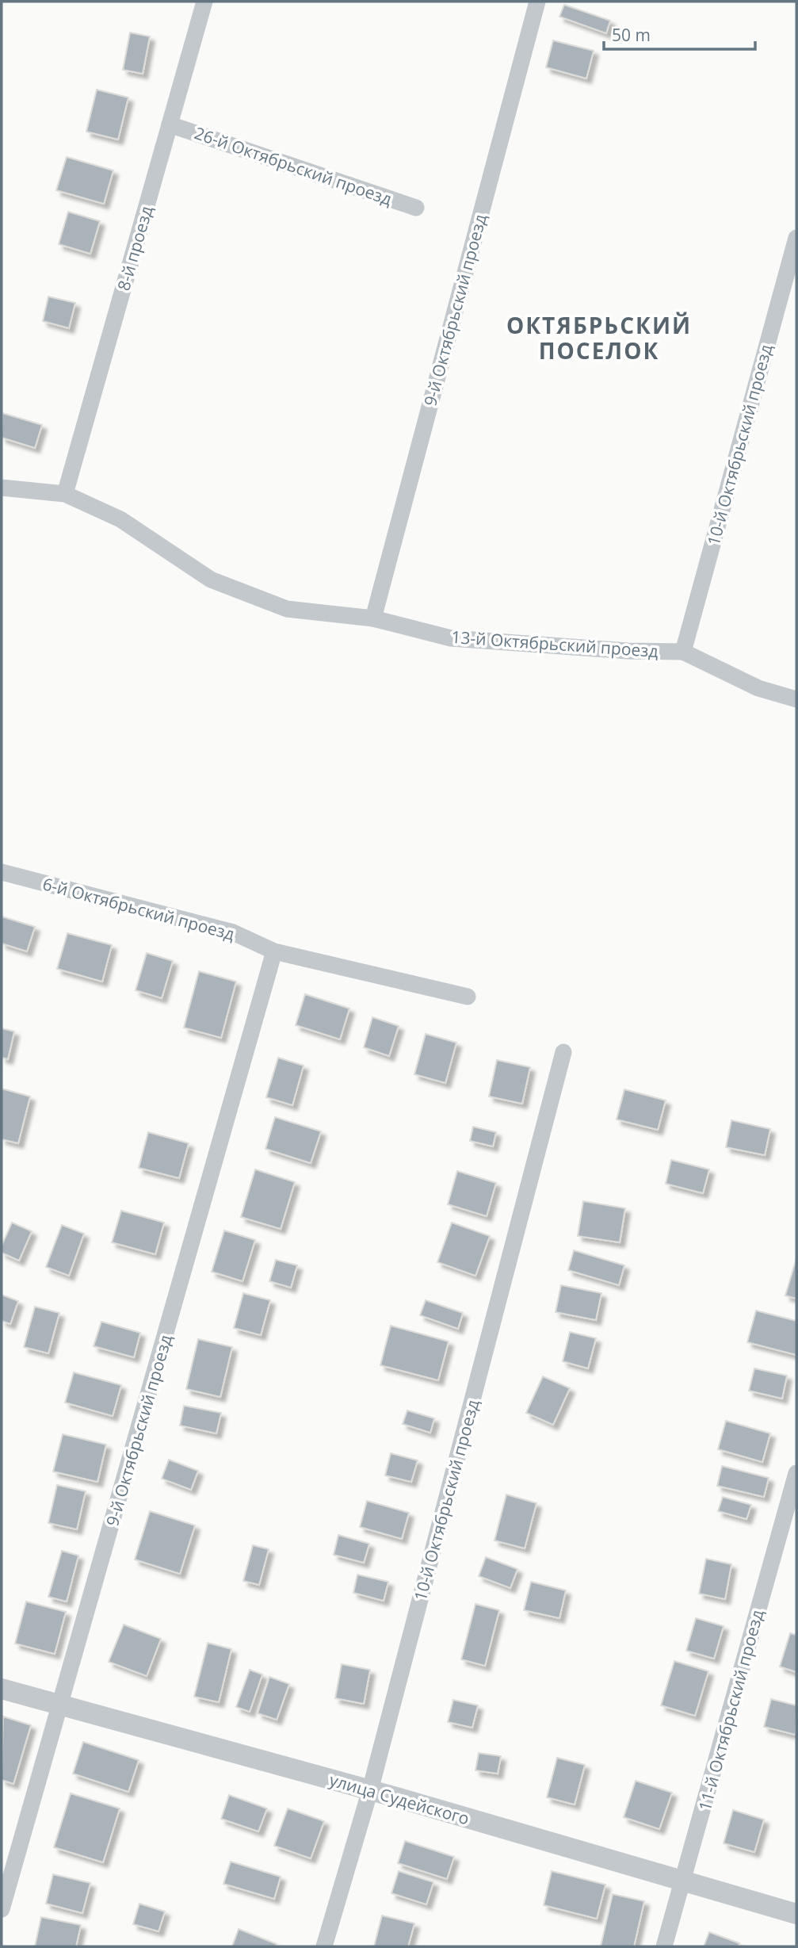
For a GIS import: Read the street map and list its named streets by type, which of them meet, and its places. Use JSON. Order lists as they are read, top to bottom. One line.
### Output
{"streets":{"street":["26-й Октябрьский проезд","8-й проезд","9-й Октябрьский проезд","10-й Октябрьский проезд","13-й Октябрьский проезд","6-й Октябрьский проезд","11-й Октябрьский проезд","улица Судейского"]},"crossings":[["26-й Октябрьский проезд","8-й проезд"],["8-й проезд","13-й Октябрьский проезд"],["9-й Октябрьский проезд","13-й Октябрьский проезд"],["9-й Октябрьский проезд","6-й Октябрьский проезд"],["9-й Октябрьский проезд","улица Судейского"],["10-й Октябрьский проезд","13-й Октябрьский проезд"],["10-й Октябрьский проезд","улица Судейского"],["11-й Октябрьский проезд","улица Судейского"]],"districts":["ОКТЯБРЬСКИЙ ПОСЕЛОК"],"scale_bar":"50 m"}
